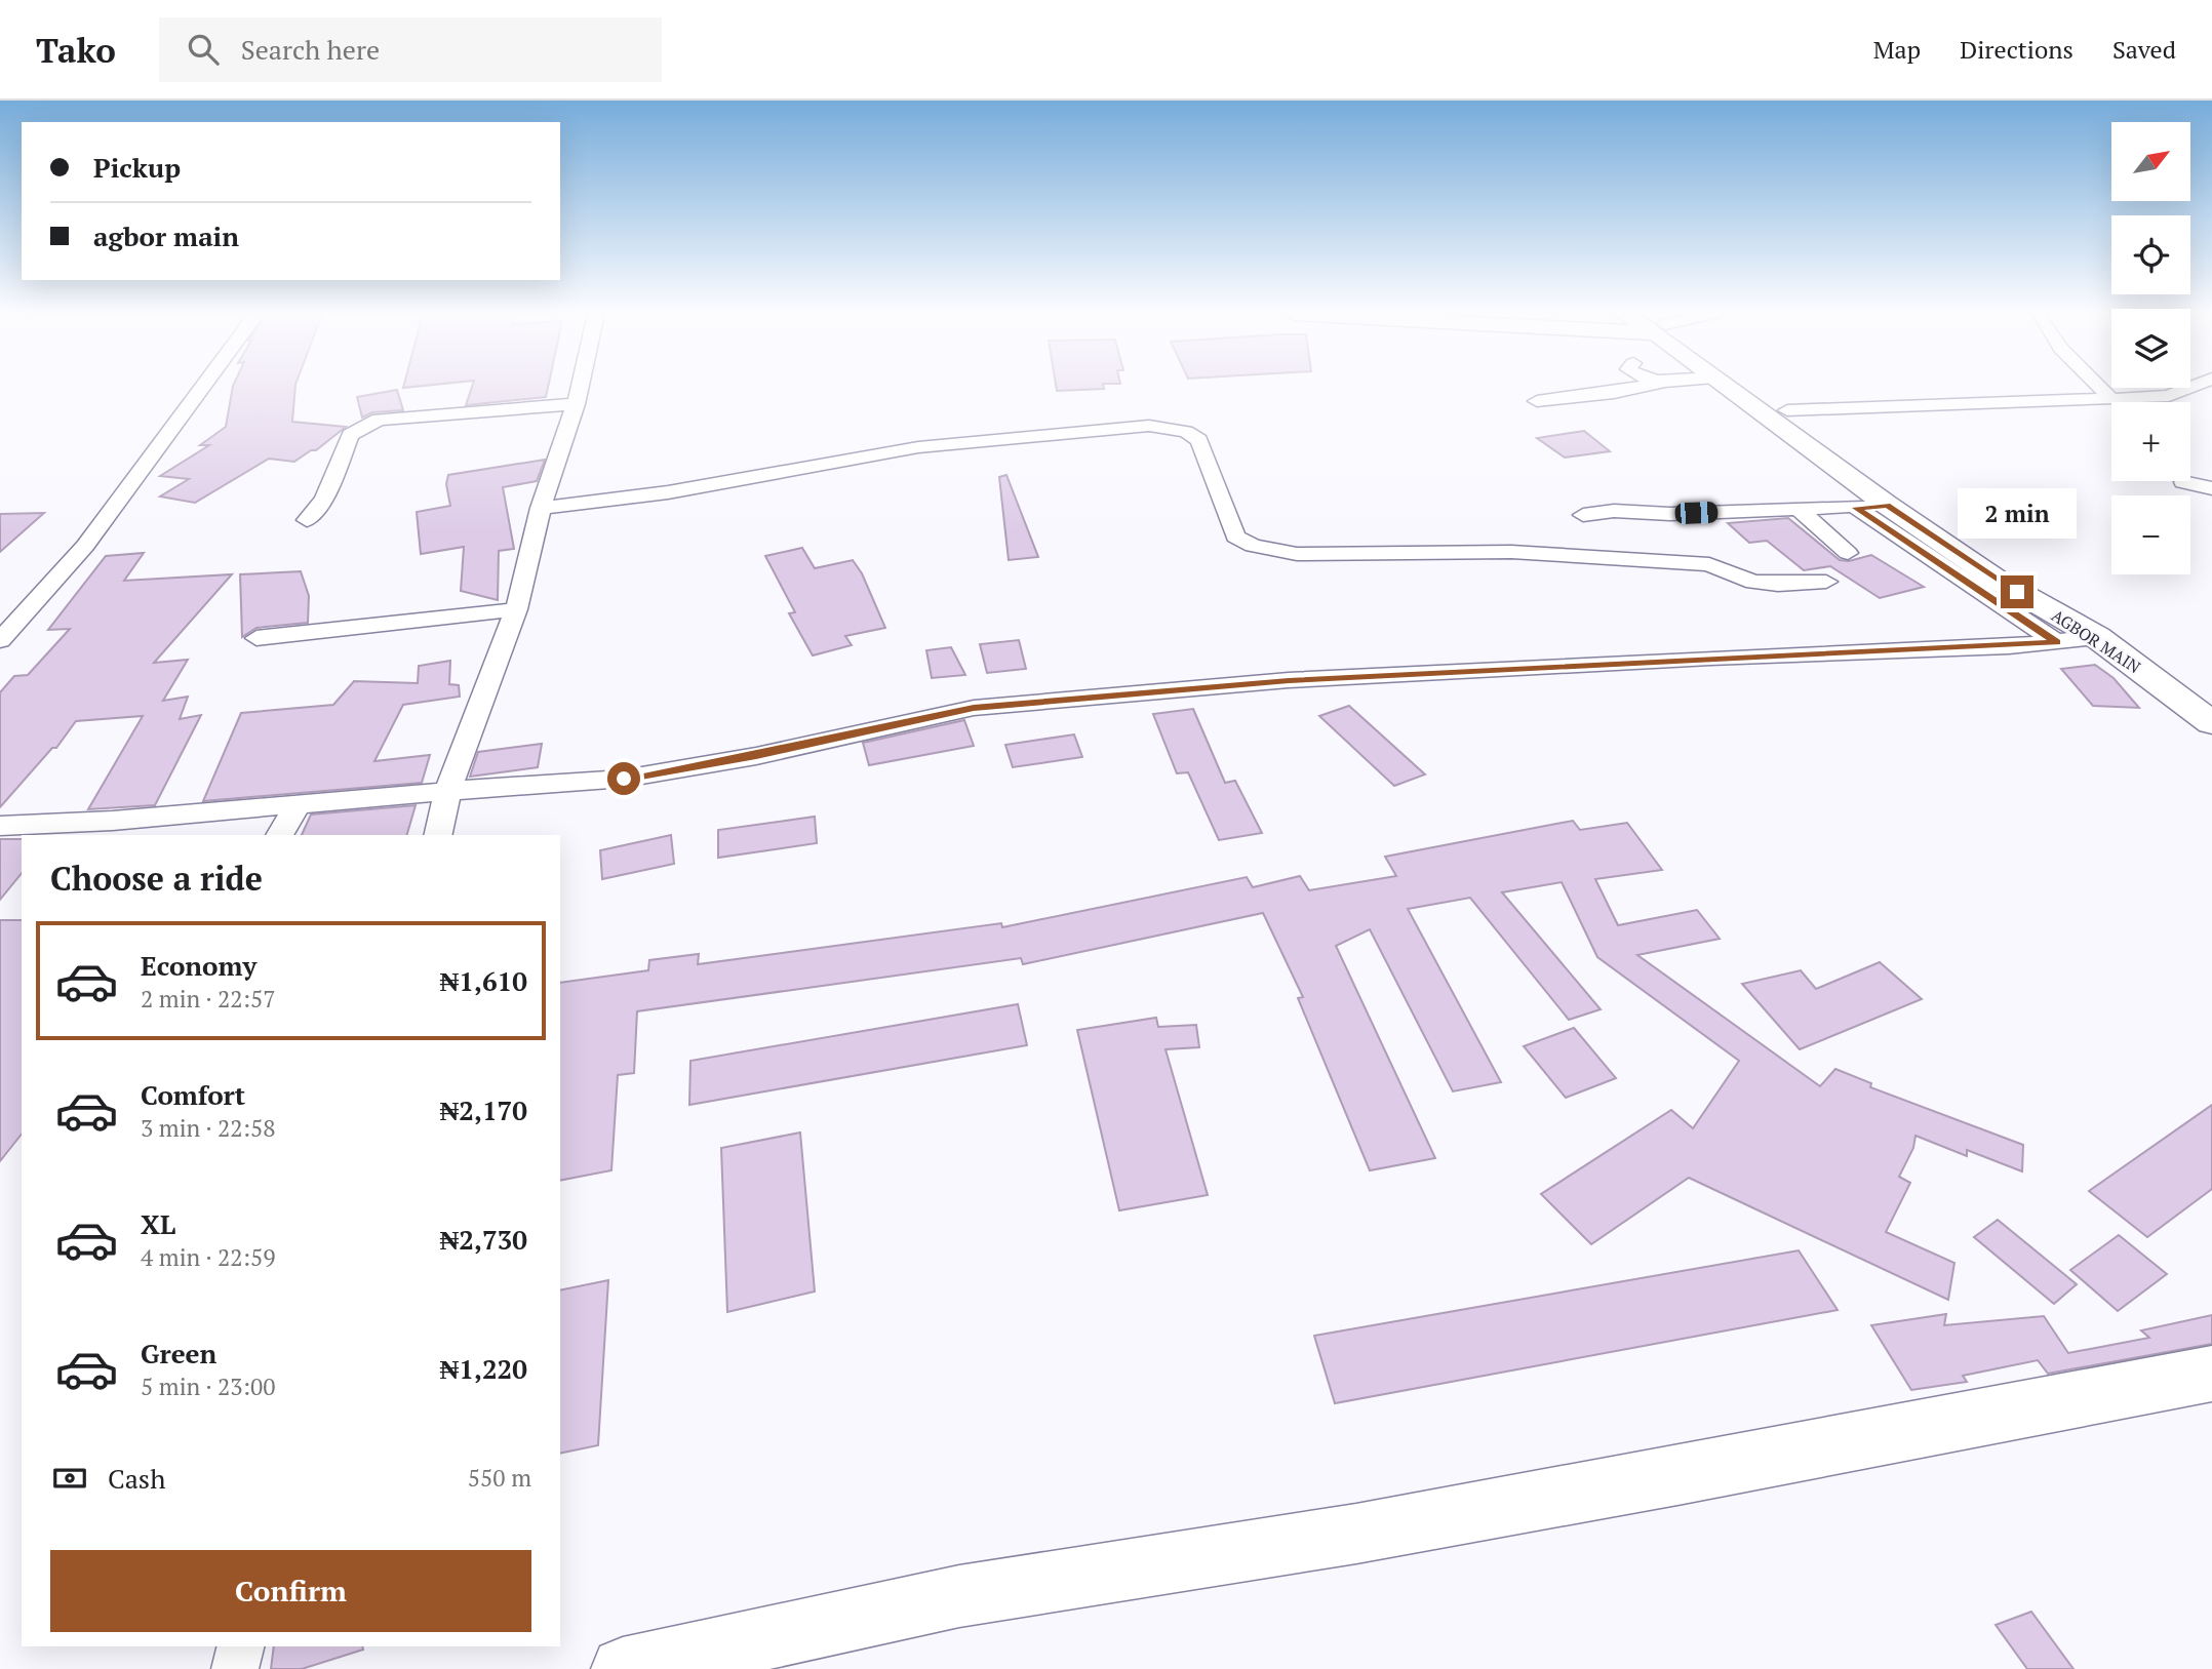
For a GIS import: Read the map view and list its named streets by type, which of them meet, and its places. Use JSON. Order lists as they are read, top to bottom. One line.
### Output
{"streets":{"main road":["AGBOR MAIN"]},"north":"top right","page":{"header":"Tako","search":"Search here","nav":["Map","Directions","Saved"],"map_buttons":["+","−"],"banner":["Pickup","agbor main"],"bubble":"2 min","heading":"Choose a ride","list":[{"name":"Economy","note":"2 min · 22:57","value":"₦1,610"},{"name":"Comfort","note":"3 min · 22:58","value":"₦2,170"},{"name":"XL","note":"4 min · 22:59","value":"₦2,730"},{"name":"Green","note":"5 min · 23:00","value":"₦1,220"}],"pay":["Cash","550 m"],"buttons":"Confirm"}}
